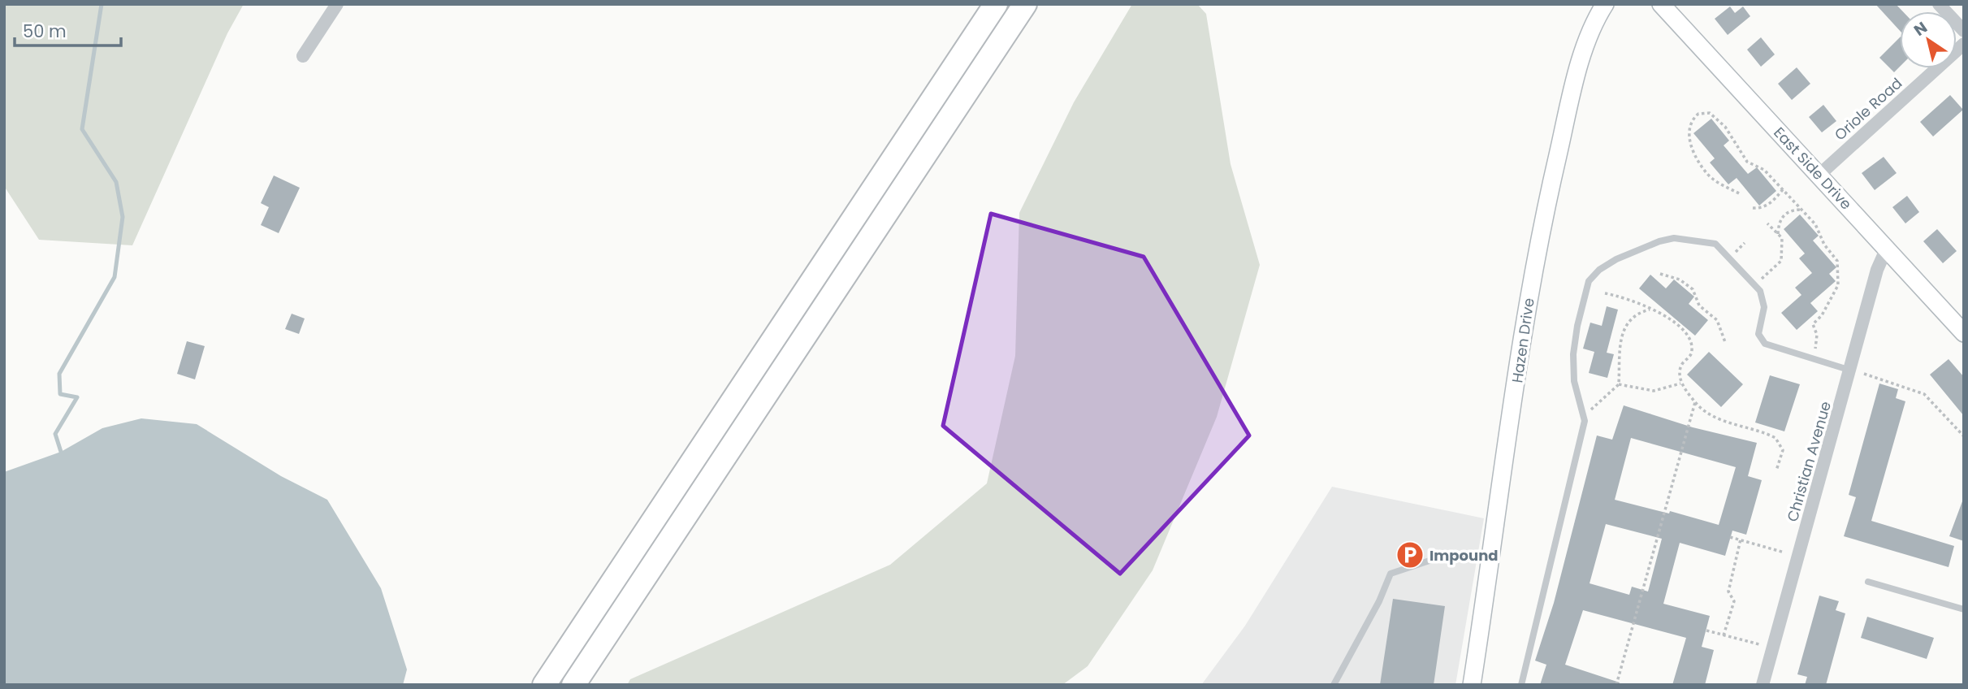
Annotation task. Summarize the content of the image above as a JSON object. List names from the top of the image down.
{
  "streets": {
    "street": [
      "Oriole Road",
      "East Side Drive",
      "Hazen Drive",
      "Christian Avenue"
    ]
  },
  "crossings": [
    ["Oriole Road", "East Side Drive"],
    ["East Side Drive", "Christian Avenue"]
  ],
  "places": {
    "parking": ["Impound"]
  },
  "scale_bar": "50 m",
  "north": "top left"
}
